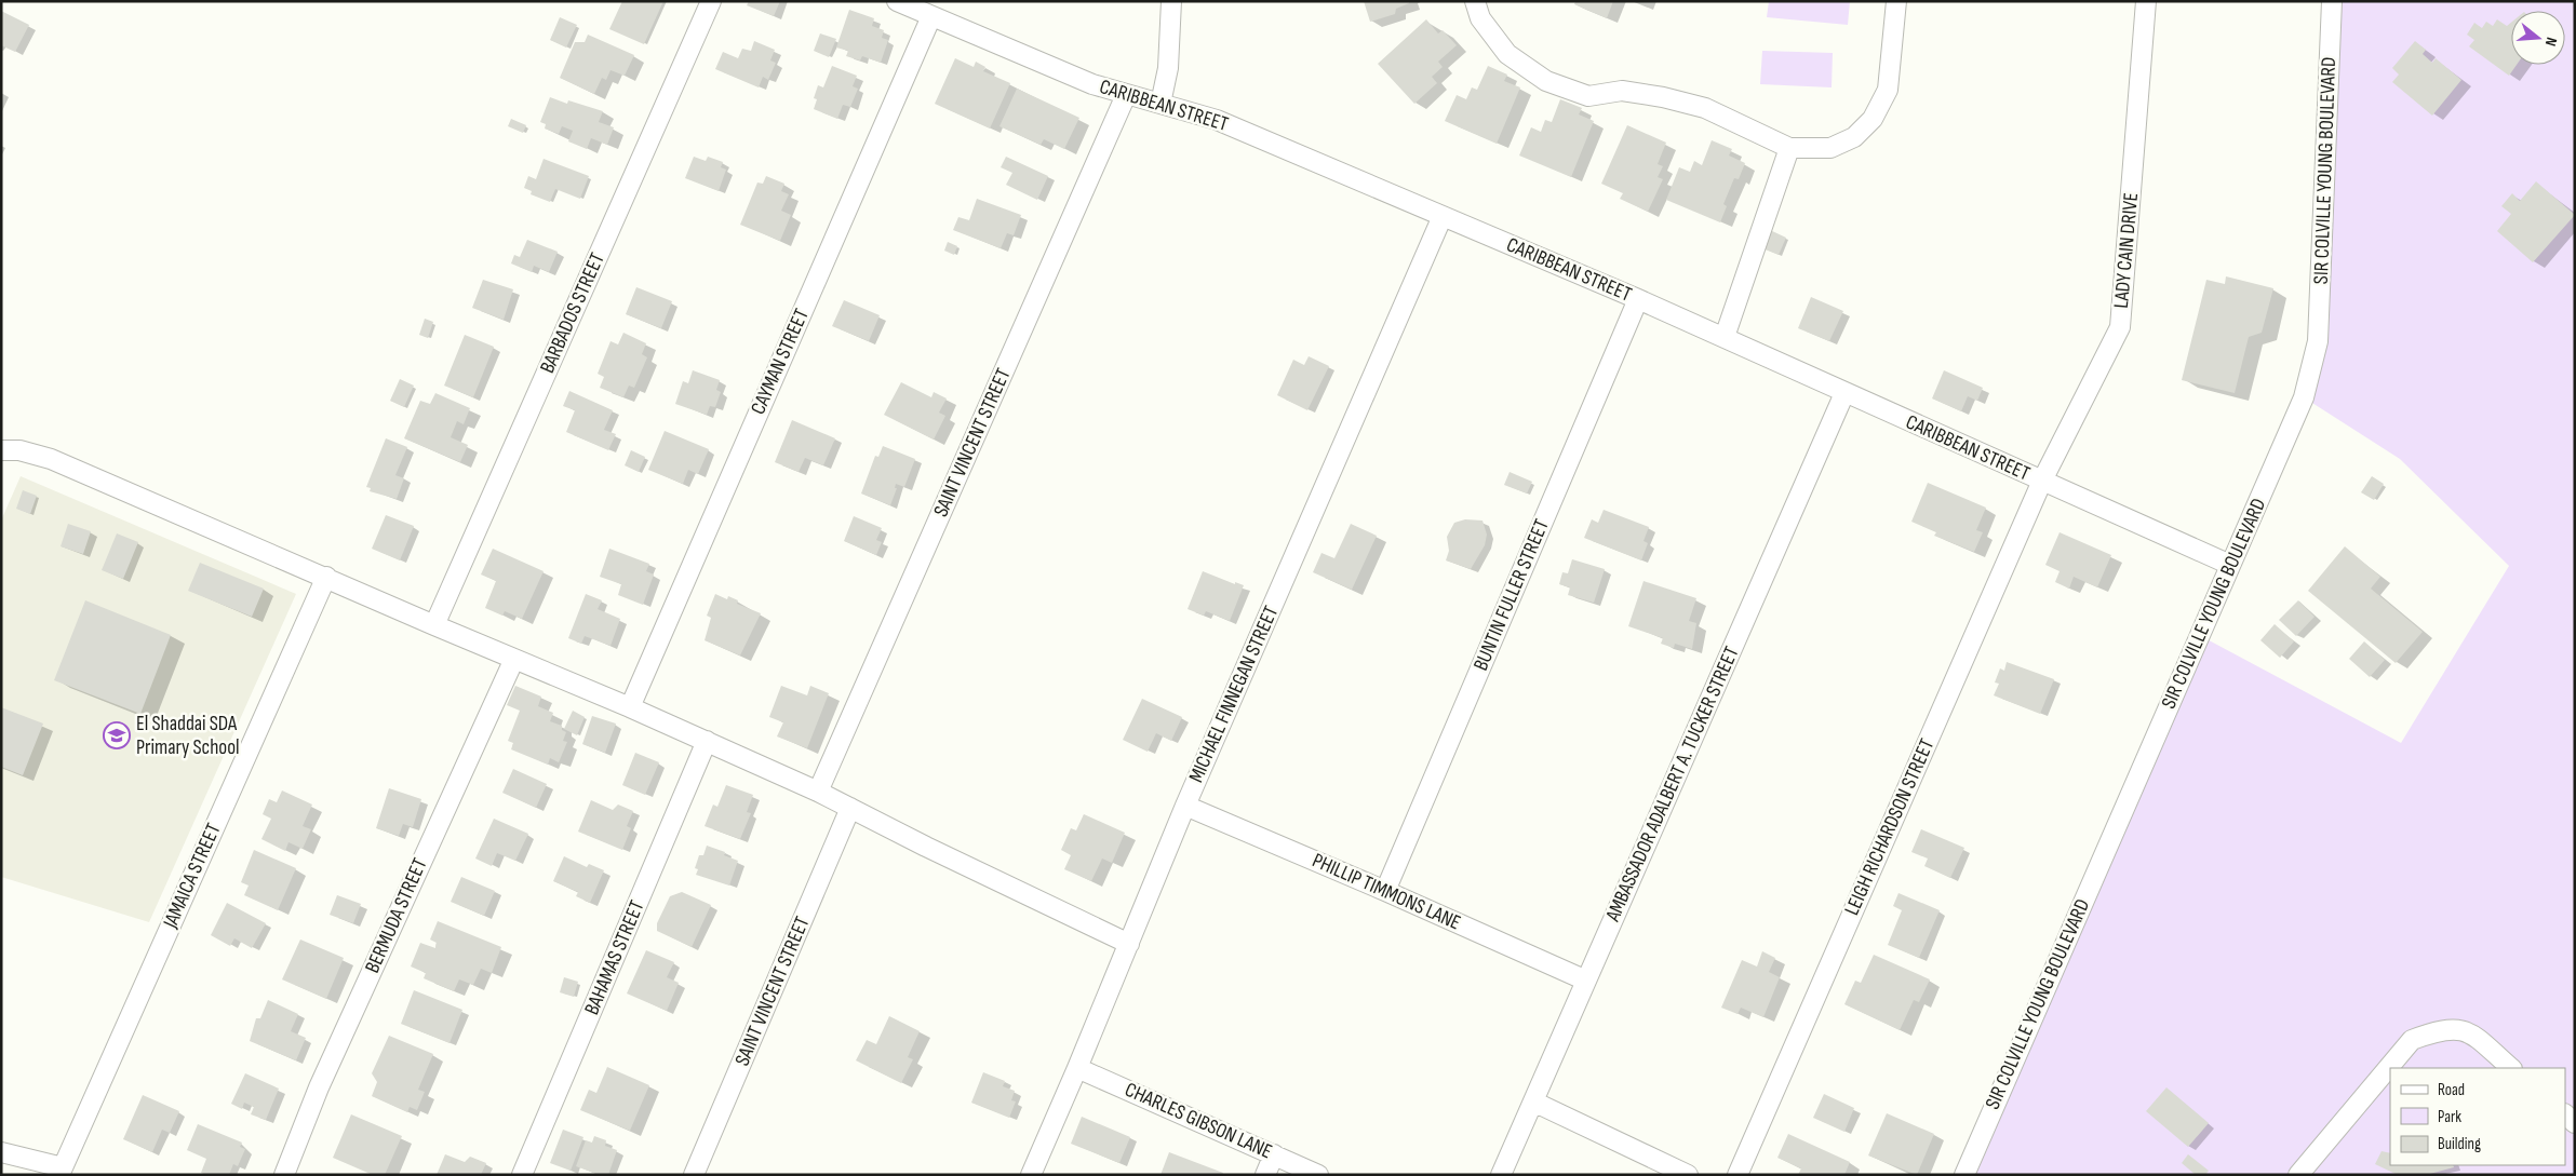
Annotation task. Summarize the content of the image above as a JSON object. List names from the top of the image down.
{
  "streets": {
    "street": [
      "CARIBBEAN STREET",
      "SIR COLVILLE YOUNG BOULEVARD",
      "LADY CAIN DRIVE",
      "BARBADOS STREET",
      "CAYMAN STREET",
      "SAINT VINCENT STREET",
      "BUNTIN FULLER STREET",
      "MICHAEL FINNEGAN STREET",
      "AMBASSADOR ADALBERT A. TUCKER STREET",
      "LEIGH RICHARDSON STREET",
      "JAMAICA STREET",
      "PHILLIP TIMMONS LANE",
      "BERMUDA STREET",
      "BAHAMAS STREET",
      "CHARLES GIBSON LANE"
    ]
  },
  "crossings": [
    ["CARIBBEAN STREET", "SIR COLVILLE YOUNG BOULEVARD"],
    ["CARIBBEAN STREET", "LADY CAIN DRIVE"],
    ["CARIBBEAN STREET", "CAYMAN STREET"],
    ["CARIBBEAN STREET", "SAINT VINCENT STREET"],
    ["CARIBBEAN STREET", "BUNTIN FULLER STREET"],
    ["CARIBBEAN STREET", "MICHAEL FINNEGAN STREET"],
    ["CARIBBEAN STREET", "AMBASSADOR ADALBERT A. TUCKER STREET"],
    ["CARIBBEAN STREET", "LEIGH RICHARDSON STREET"],
    ["LADY CAIN DRIVE", "LEIGH RICHARDSON STREET"],
    ["BUNTIN FULLER STREET", "PHILLIP TIMMONS LANE"],
    ["MICHAEL FINNEGAN STREET", "PHILLIP TIMMONS LANE"],
    ["MICHAEL FINNEGAN STREET", "CHARLES GIBSON LANE"],
    ["AMBASSADOR ADALBERT A. TUCKER STREET", "PHILLIP TIMMONS LANE"]
  ],
  "places": {
    "school or university": ["El Shaddai SDA Primary School"]
  },
  "legend": ["Road", "Park", "Building"],
  "north": "right"
}
